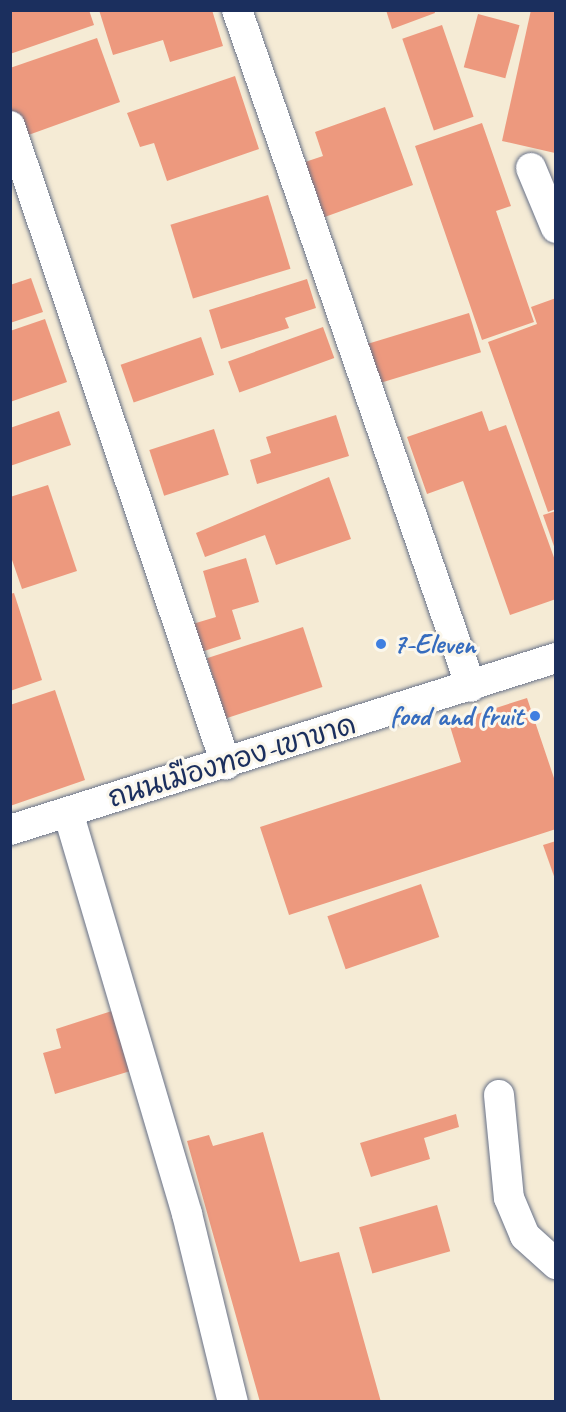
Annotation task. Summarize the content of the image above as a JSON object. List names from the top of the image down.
{
  "streets": {
    "street": ["ถนนเมืองทอง-เขาขาด"]
  },
  "places": ["7-Eleven", "food and fruit"]
}
